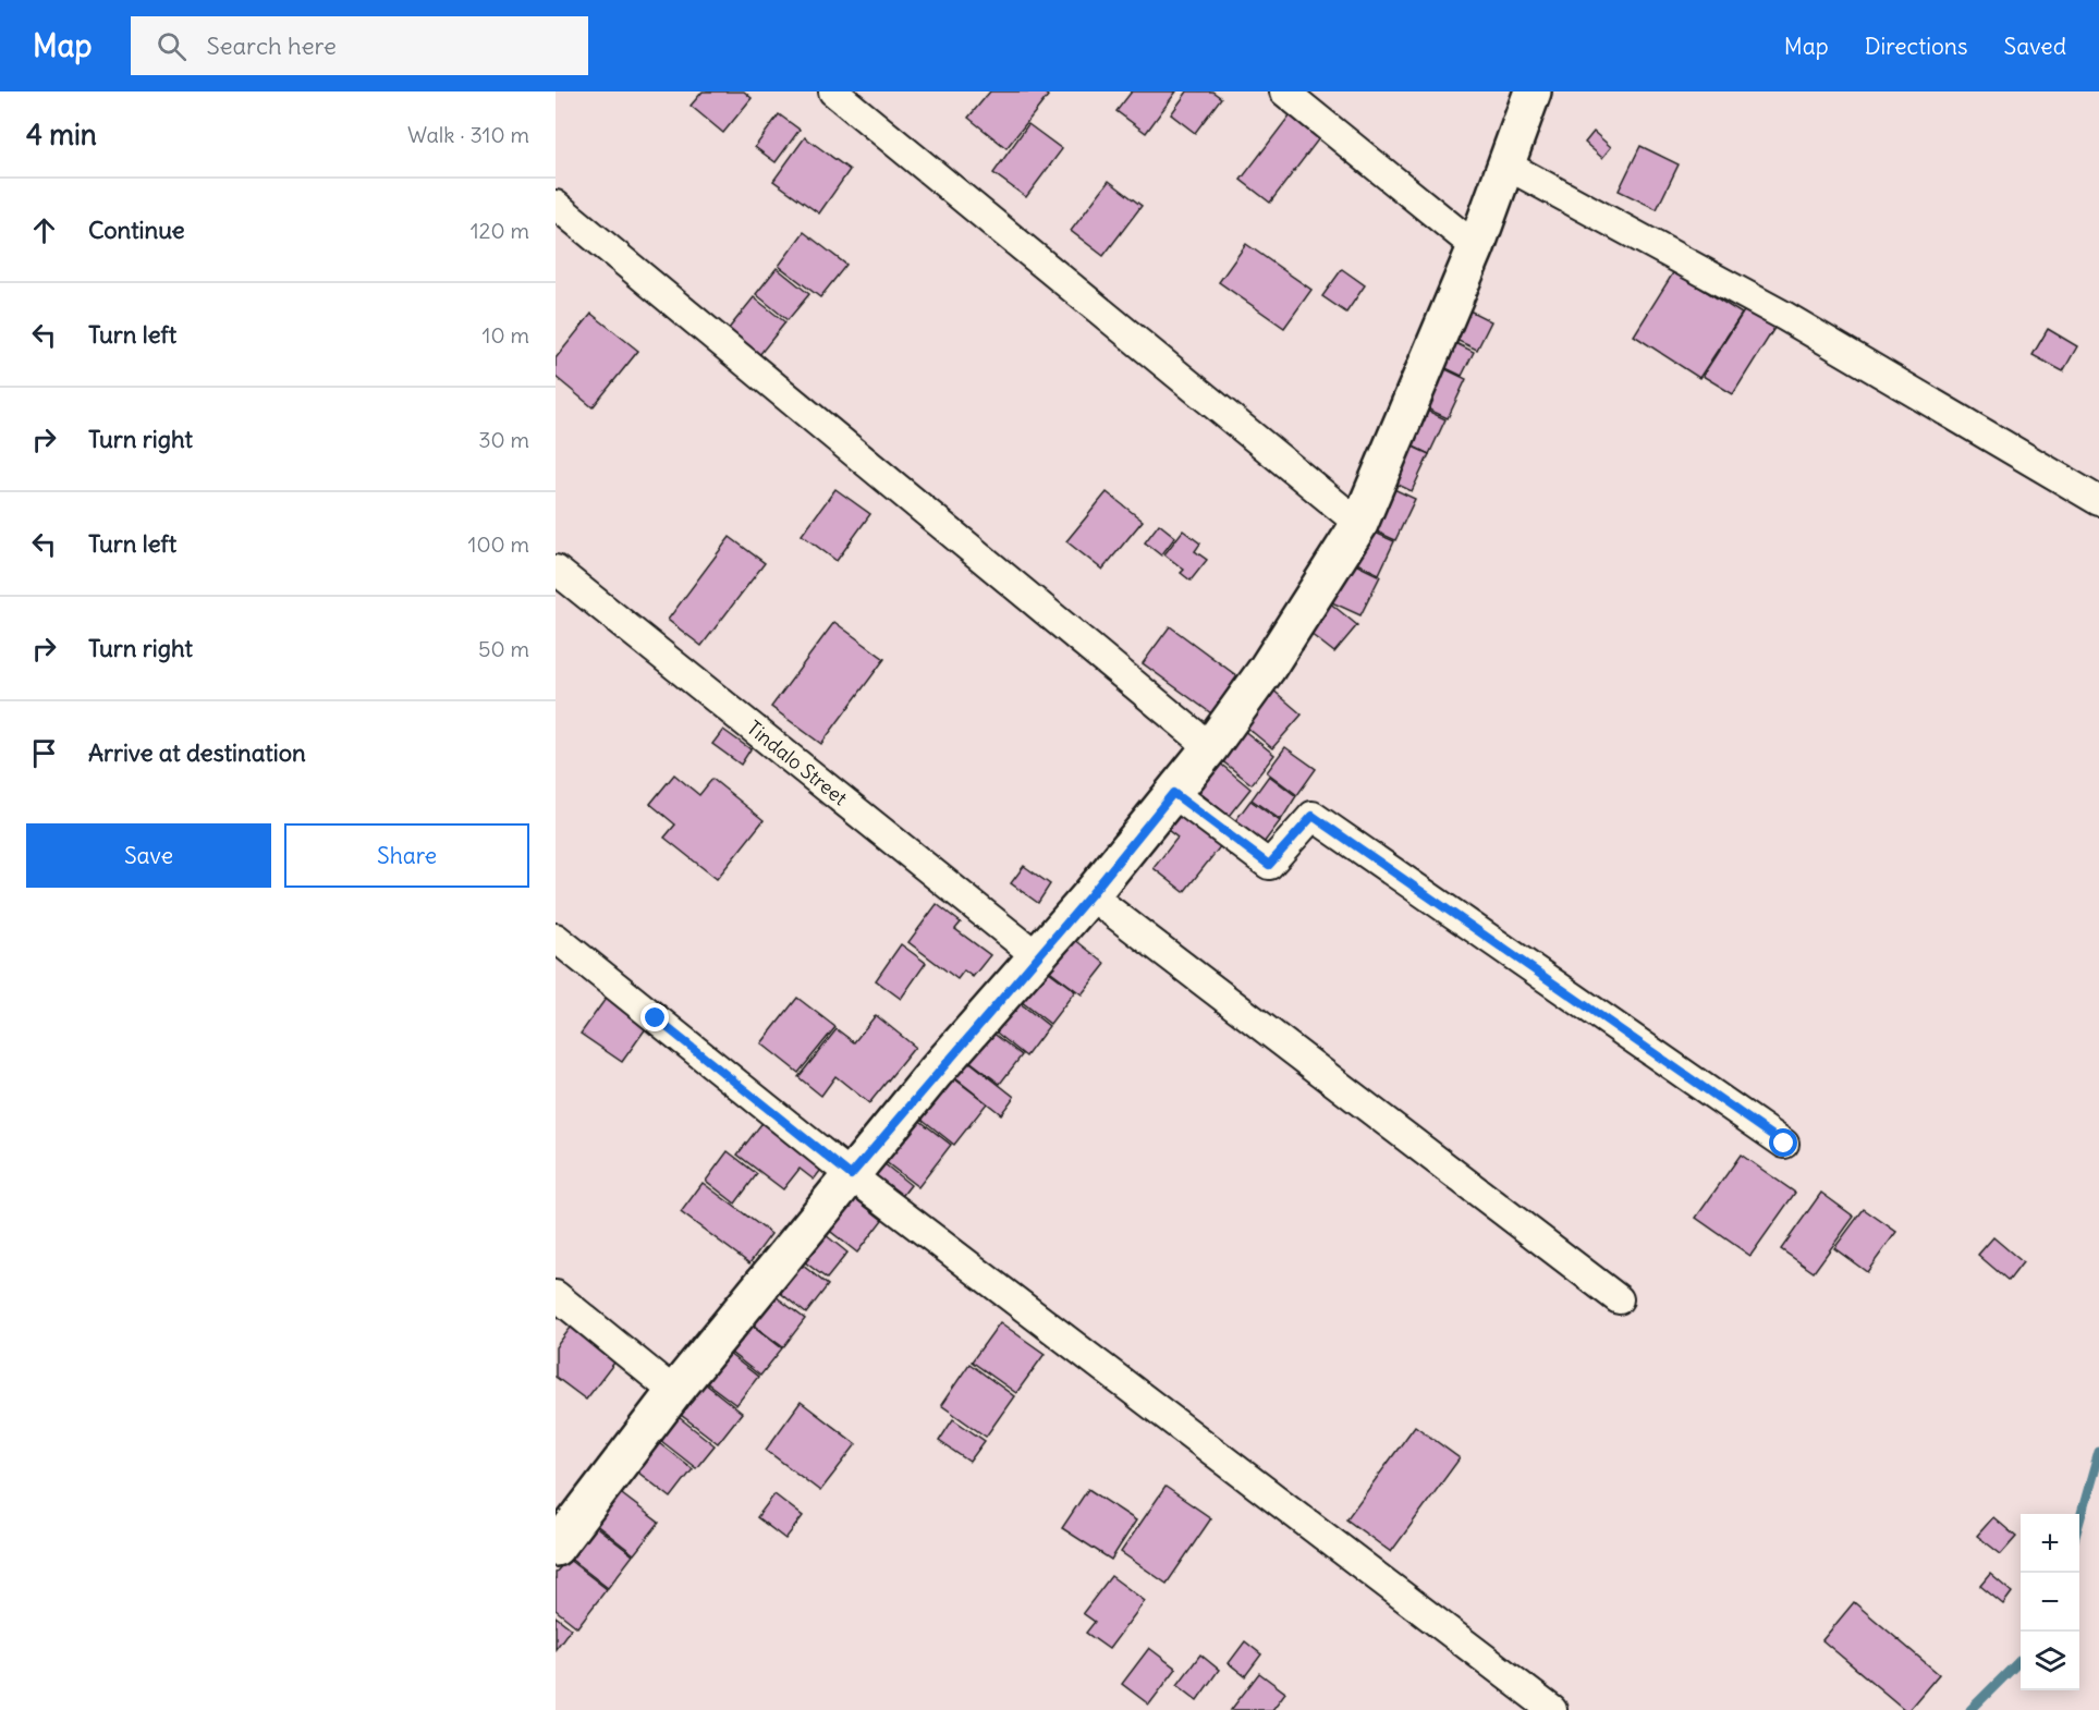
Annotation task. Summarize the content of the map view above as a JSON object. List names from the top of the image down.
{
  "streets": {
    "street": ["Tindalo Street"]
  },
  "page": {
    "header": "Map",
    "search": "Search here",
    "nav": ["Map", "Directions", "Saved"],
    "heading": ["4 min", "Walk · 310 m"],
    "list": [
      ["Continue", "120 m"],
      ["Turn left", "10 m"],
      ["Turn right", "30 m"],
      ["Turn left", "100 m"],
      ["Turn right", "50 m"],
      "Arrive at destination"
    ],
    "buttons": ["Save", "Share"],
    "map_buttons": ["+", "−"]
  }
}
